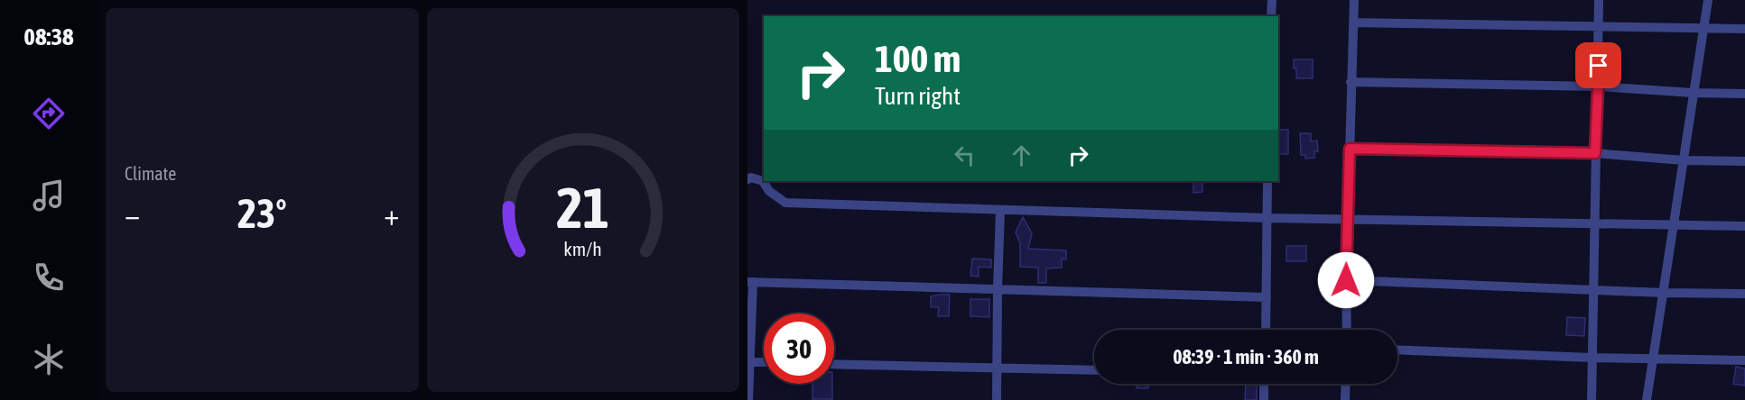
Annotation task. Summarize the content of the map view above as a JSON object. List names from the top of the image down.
{
  "page": {
    "tabs": "08:38",
    "tile": "Climate",
    "turn": ["100 m", "Turn right"],
    "heat": ["−", "23°", "+"],
    "limit": "30",
    "trip": "08:39 · 1 min · 360 m",
    "gauge": ["21", "km/h"]
  }
}
